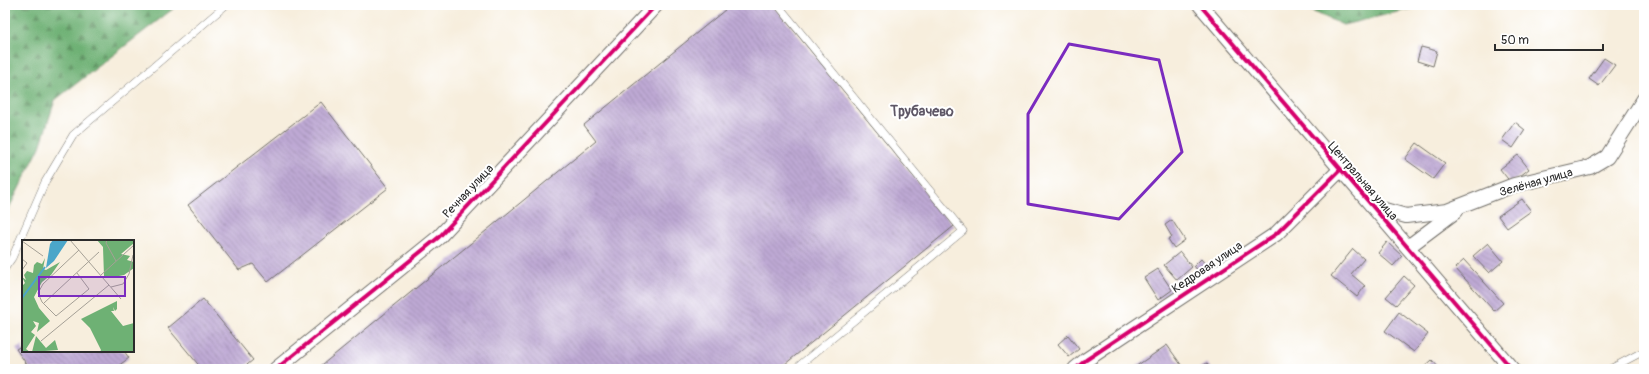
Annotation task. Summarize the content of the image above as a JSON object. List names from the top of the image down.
{
  "streets": {
    "street": [
      "Центральная улица",
      "Зелёная улица",
      "Речная улица",
      "Кедровая улица"
    ]
  },
  "crossings": [
    ["Центральная улица", "Зелёная улица"],
    ["Центральная улица", "Кедровая улица"]
  ],
  "districts": ["Трубачево"],
  "scale_bar": "50 m"
}
